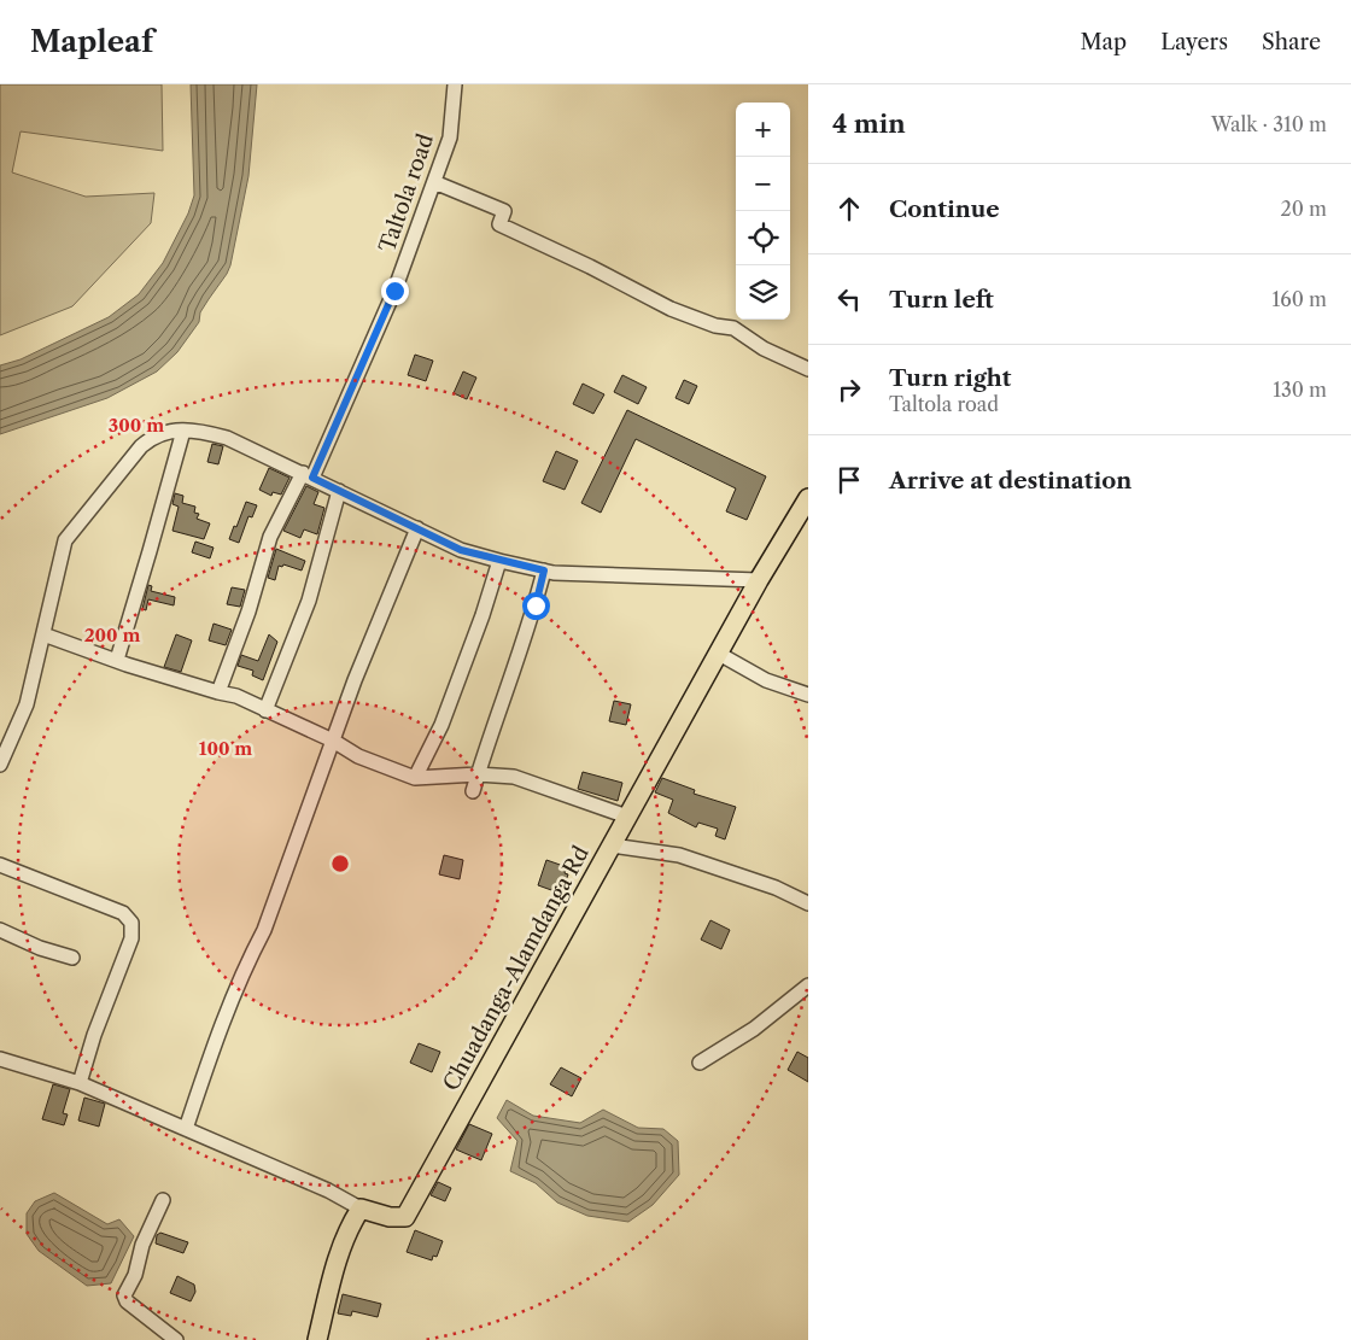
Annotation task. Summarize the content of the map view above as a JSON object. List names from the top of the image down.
{
  "streets": {
    "main road": ["Chuadanga-Alamdanga Rd"],
    "street": ["Taltola road"]
  },
  "page": {
    "header": "Mapleaf",
    "nav": ["Map", "Layers", "Share"],
    "heading": ["4 min", "Walk · 310 m"],
    "map_buttons": ["+", "−"],
    "list": [
      ["Continue", "20 m"],
      ["Turn left", "160 m"],
      ["Turn right", "Taltola road", "130 m"],
      "Arrive at destination"
    ]
  },
  "rings": ["300 m", "200 m", "100 m"]
}
